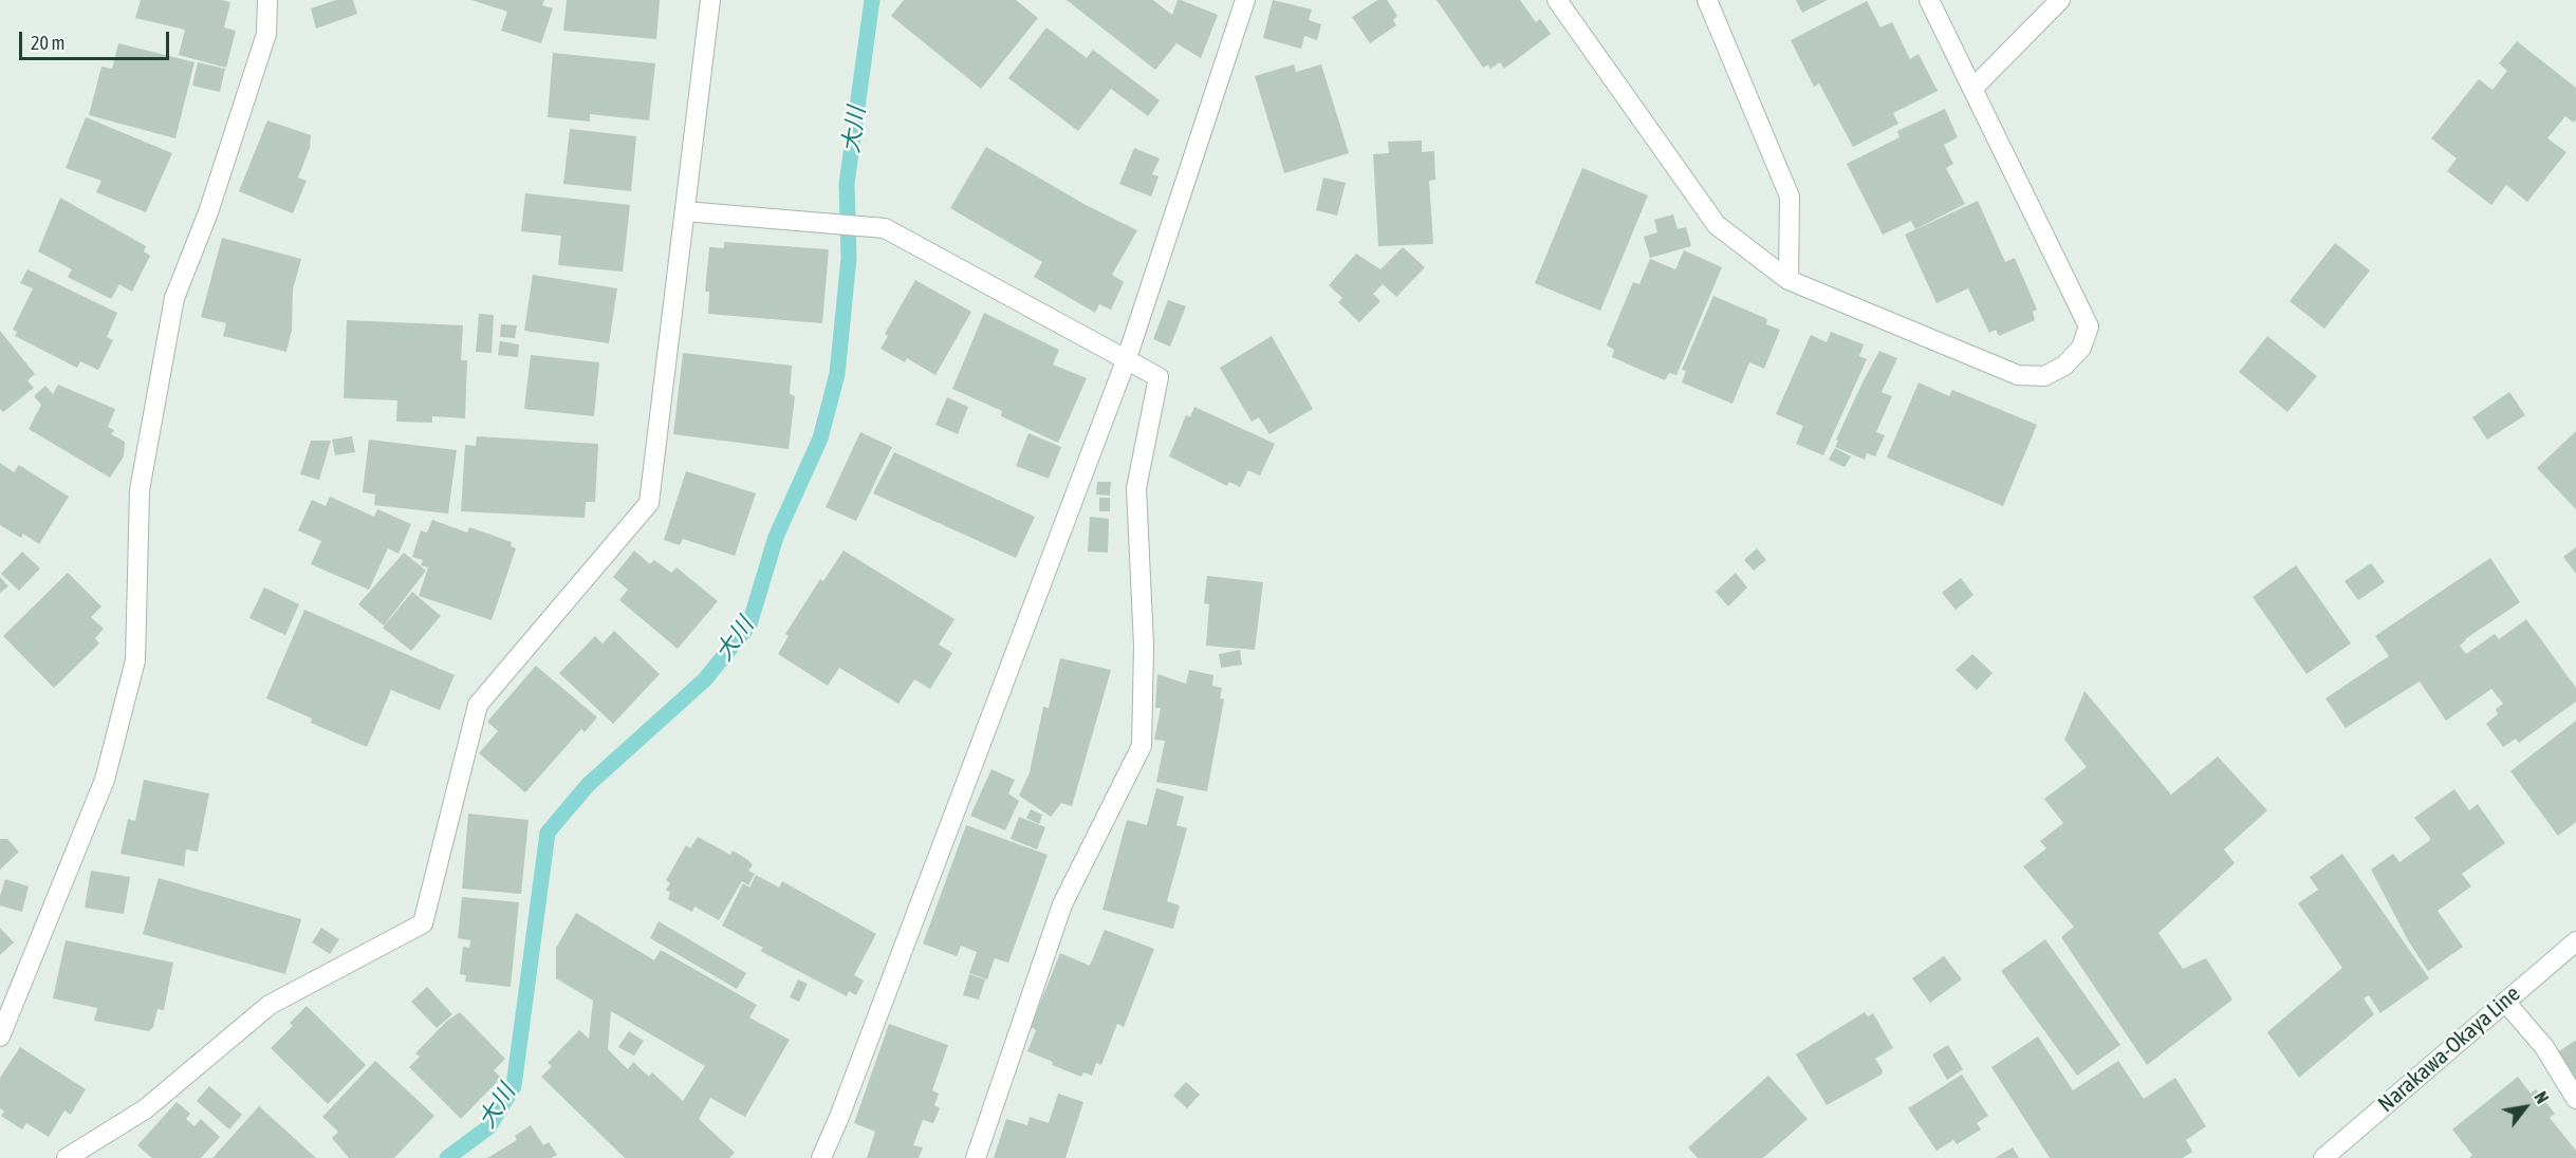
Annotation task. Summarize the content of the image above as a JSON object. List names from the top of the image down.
{
  "streets": {
    "street": ["Narakawa-Okaya Line"]
  },
  "water": ["大川"],
  "scale_bar": "20 m",
  "north": "top right"
}
